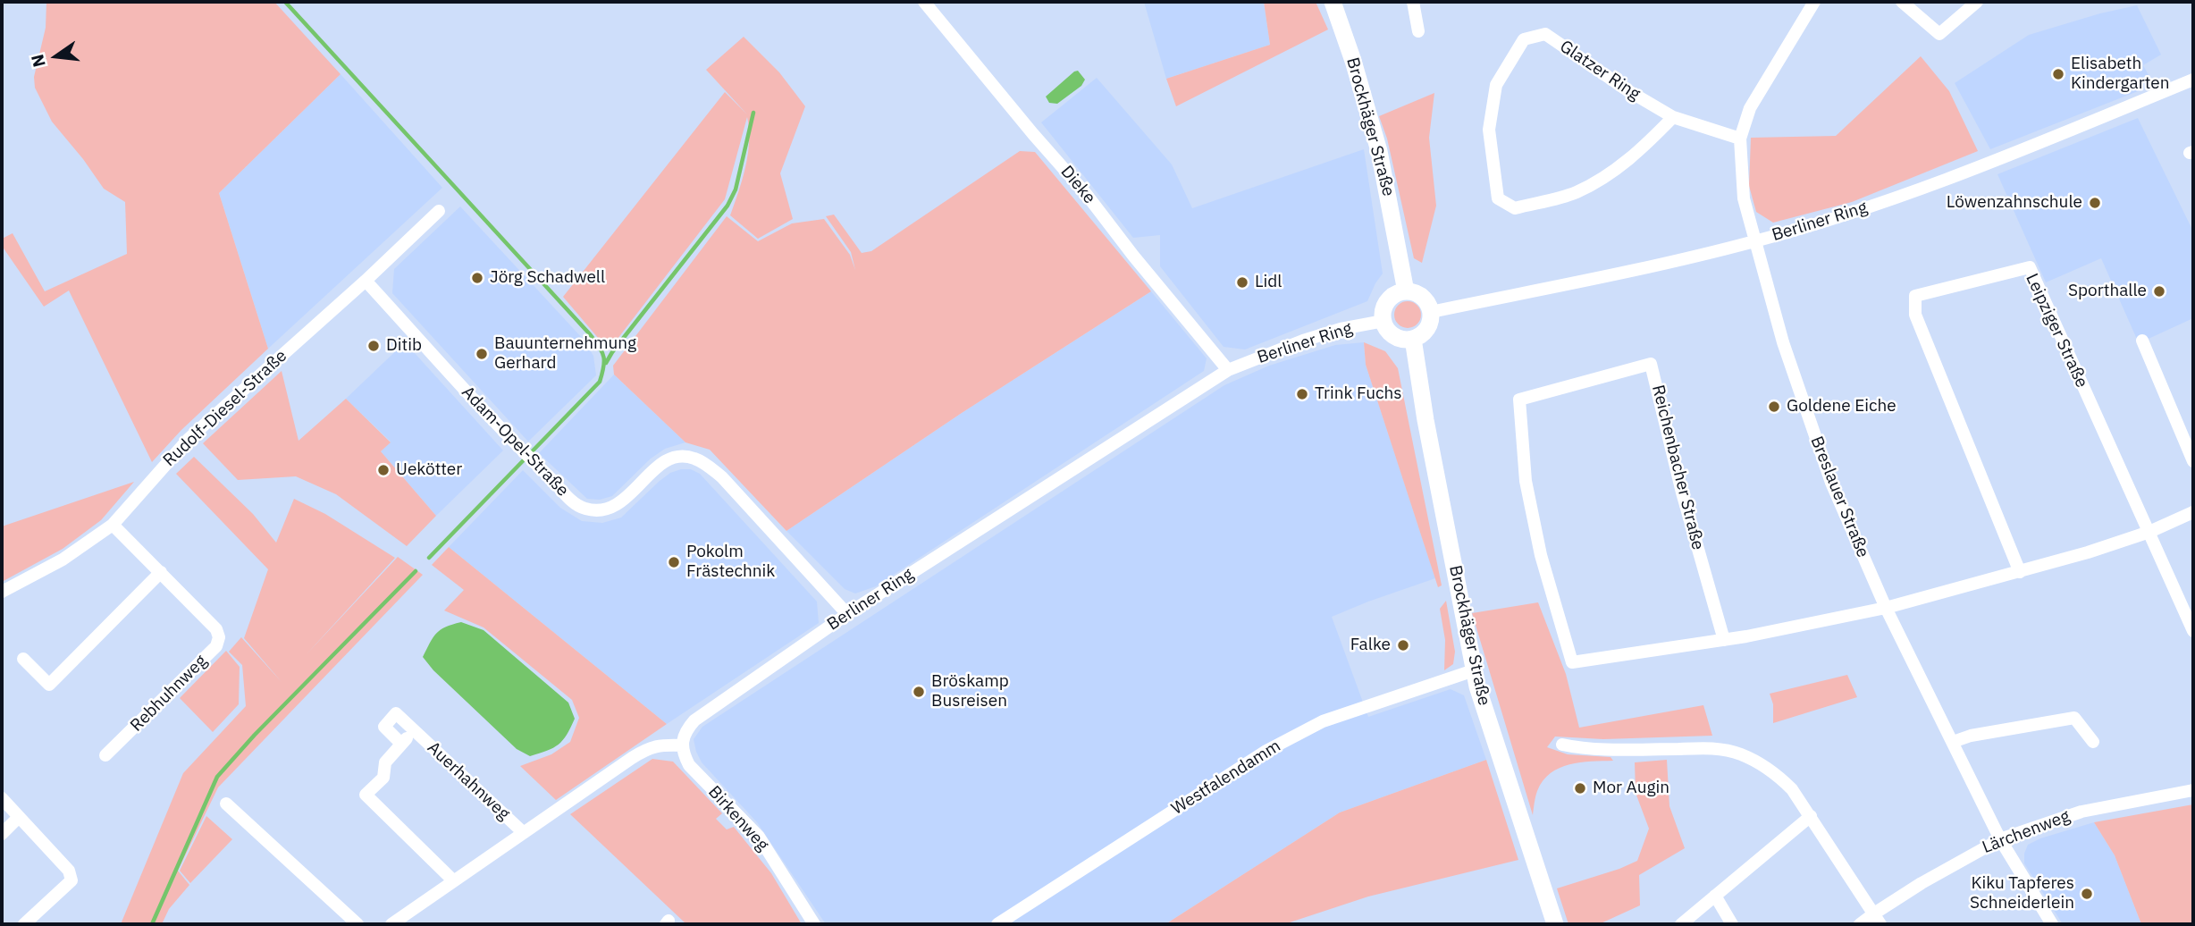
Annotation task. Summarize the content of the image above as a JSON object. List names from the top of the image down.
{
  "streets": {
    "street": [
      "Glatzer Ring",
      "Brockhäger Straße",
      "Dieke",
      "Berliner Ring",
      "Leipziger Straße",
      "Rudolf-Diesel-Straße",
      "Adam-Opel-Straße",
      "Reichenbacher Straße",
      "Breslauer Straße",
      "Rebhuhnweg",
      "Westfalendamm",
      "Auerhahnweg",
      "Birkenweg",
      "Lärchenweg"
    ]
  },
  "crossings": [
    ["Glatzer Ring", "Breslauer Straße"],
    ["Brockhäger Straße", "Berliner Ring"],
    ["Brockhäger Straße", "Westfalendamm"],
    ["Dieke", "Berliner Ring"],
    ["Berliner Ring", "Adam-Opel-Straße"],
    ["Berliner Ring", "Breslauer Straße"],
    ["Berliner Ring", "Birkenweg"],
    ["Leipziger Straße", "Reichenbacher Straße"],
    ["Rudolf-Diesel-Straße", "Adam-Opel-Straße"],
    ["Rudolf-Diesel-Straße", "Rebhuhnweg"],
    ["Reichenbacher Straße", "Breslauer Straße"],
    ["Breslauer Straße", "Lärchenweg"]
  ],
  "places": [
    "Elisabeth Kindergarten",
    "Löwenzahnschule",
    "Jörg Schadwell",
    "Lidl",
    "Sporthalle",
    "Ditib",
    "Bauunternehmung Gerhard",
    "Trink Fuchs",
    "Goldene Eiche",
    "Uekötter",
    "Pokolm Frästechnik",
    "Falke",
    "Bröskamp Busreisen",
    "Mor Augin",
    "Kiku Tapferes Schneiderlein"
  ],
  "north": "left"
}
